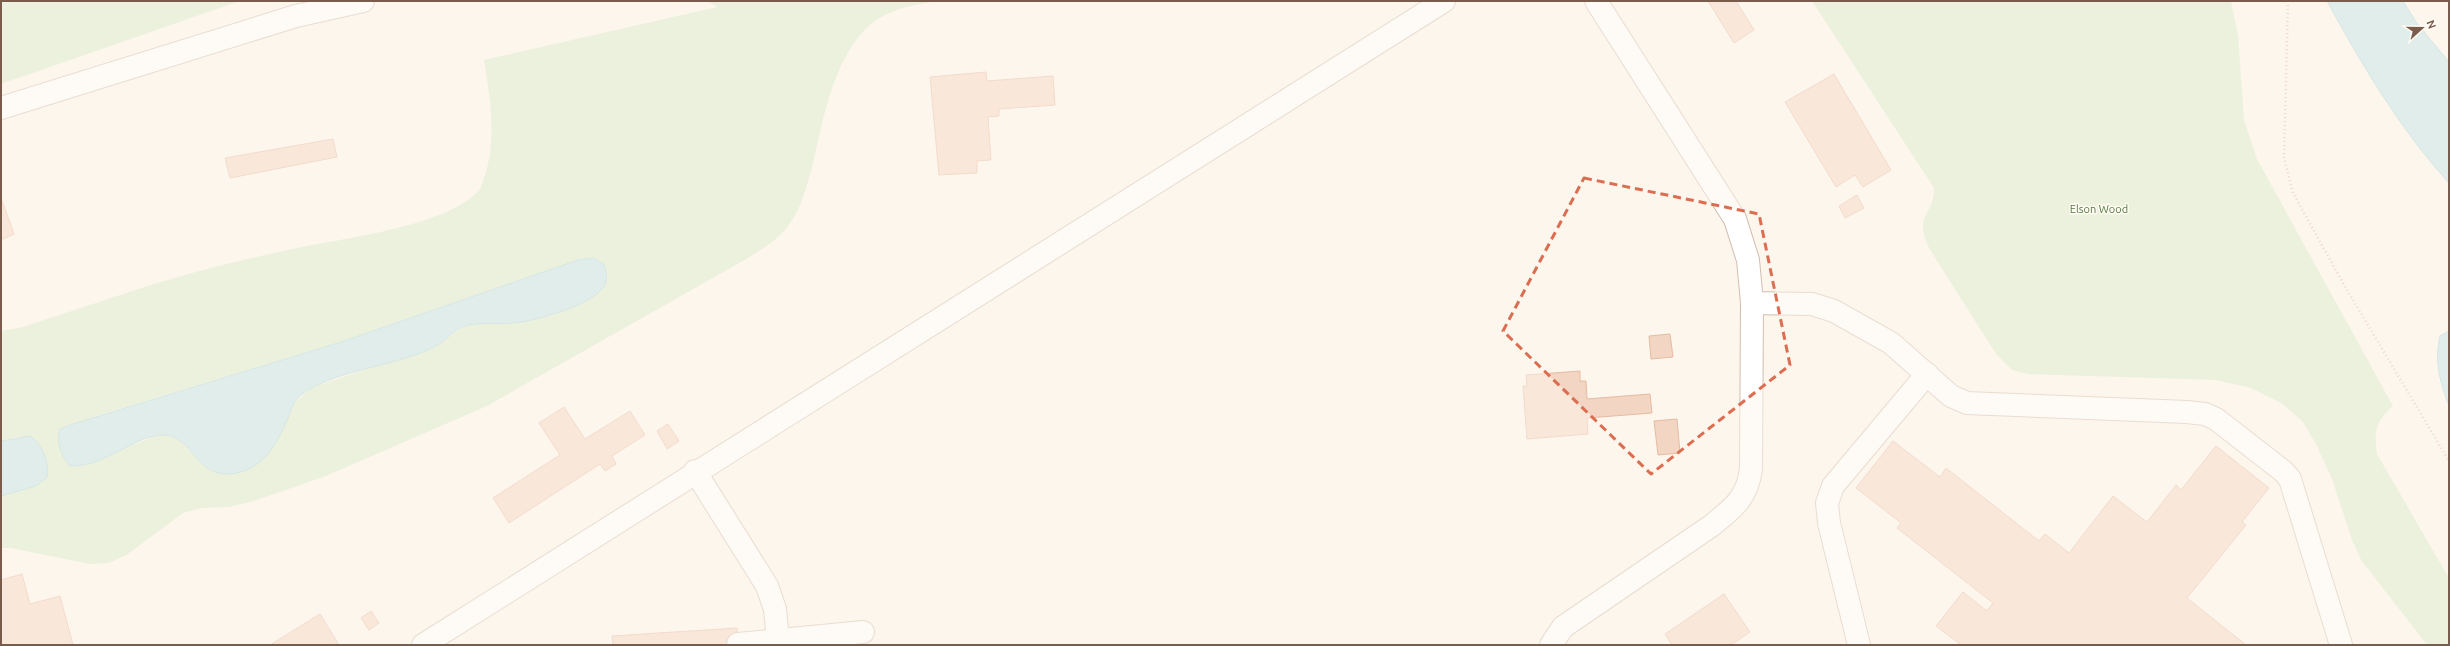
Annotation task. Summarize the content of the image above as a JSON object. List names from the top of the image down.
{
  "parks": ["Elson Wood"],
  "north": "right"
}
